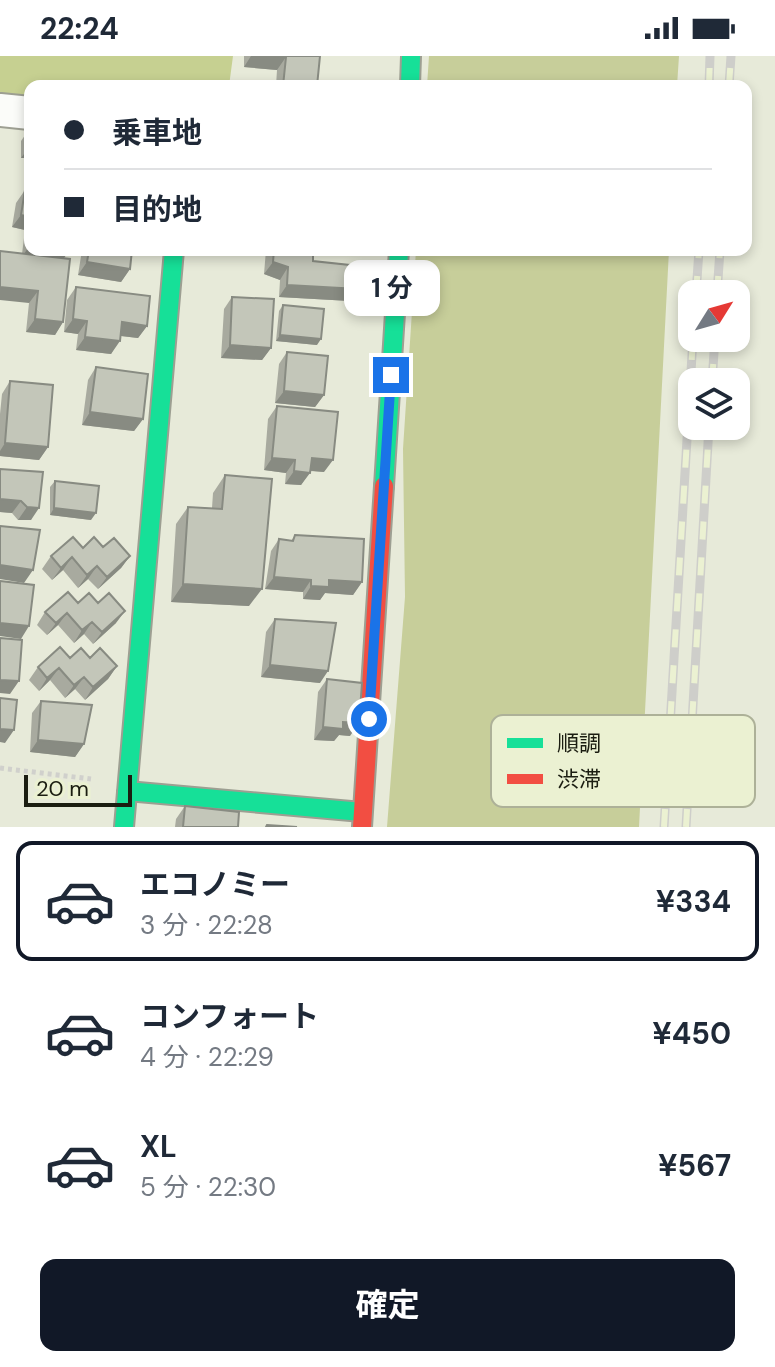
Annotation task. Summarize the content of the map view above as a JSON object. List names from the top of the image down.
{
  "legend": ["順調", "渋滞"],
  "scale_bar": "20 m",
  "north": "top right",
  "page": {
    "status": "22:24",
    "banner": ["乗車地", "目的地"],
    "bubble": "1 分",
    "scale": "20 m",
    "list": [
      {
        "name": "エコノミー",
        "note": "3 分 · 22:28",
        "value": "¥334"
      },
      {
        "name": "コンフォート",
        "note": "4 分 · 22:29",
        "value": "¥450"
      },
      {
        "name": "XL",
        "note": "5 分 · 22:30",
        "value": "¥567"
      }
    ],
    "buttons": "確定"
  }
}
